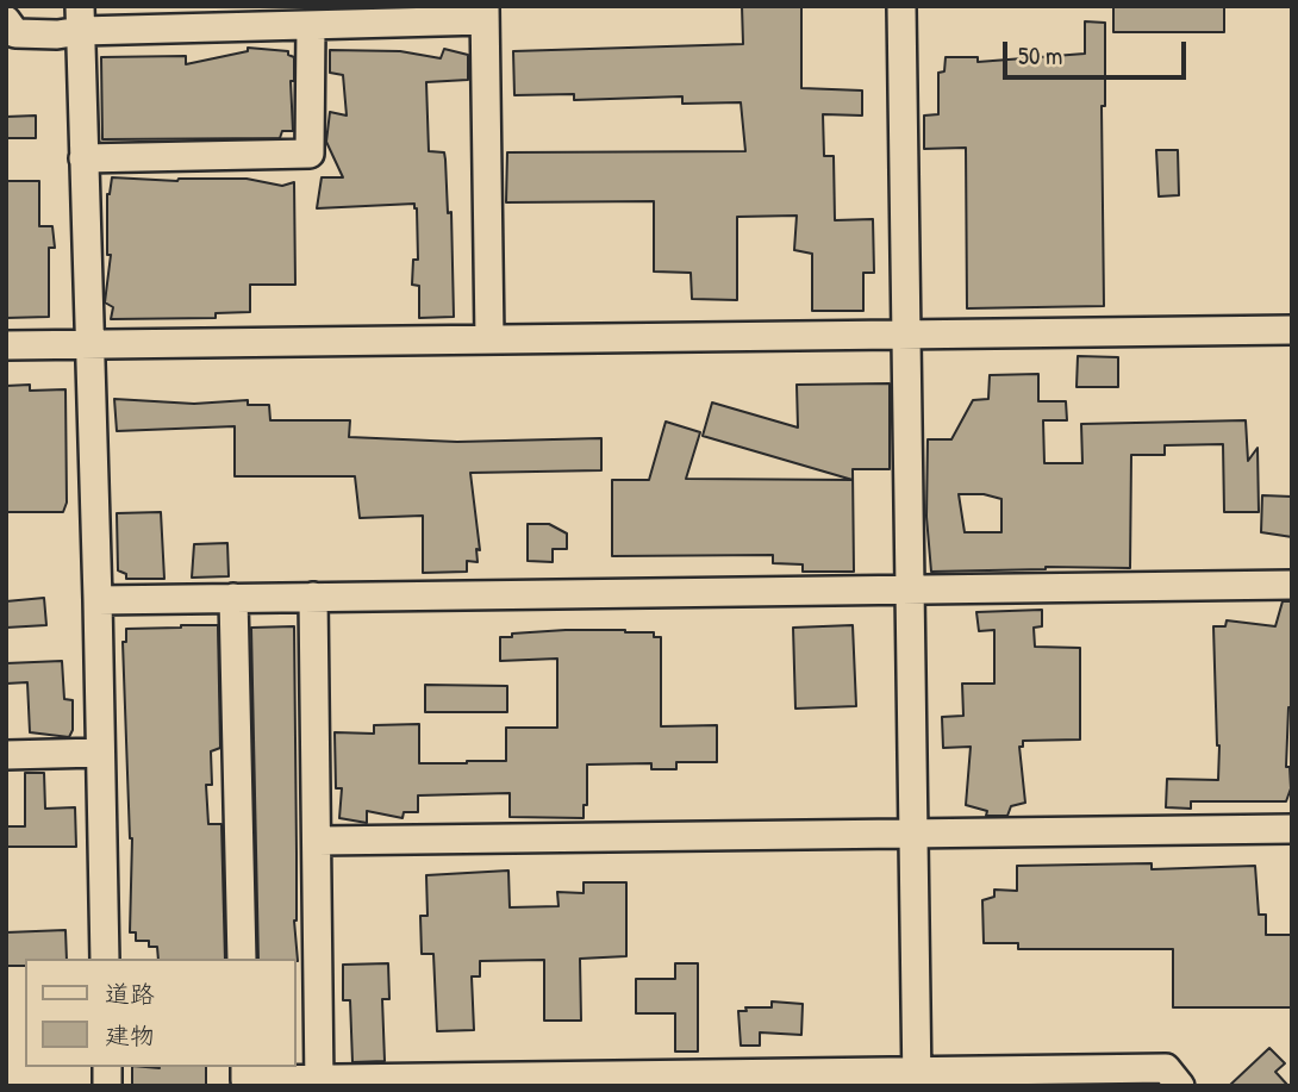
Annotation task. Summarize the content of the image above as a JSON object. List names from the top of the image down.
{
  "legend": ["道路", "建物"],
  "scale_bar": "50 m"
}
